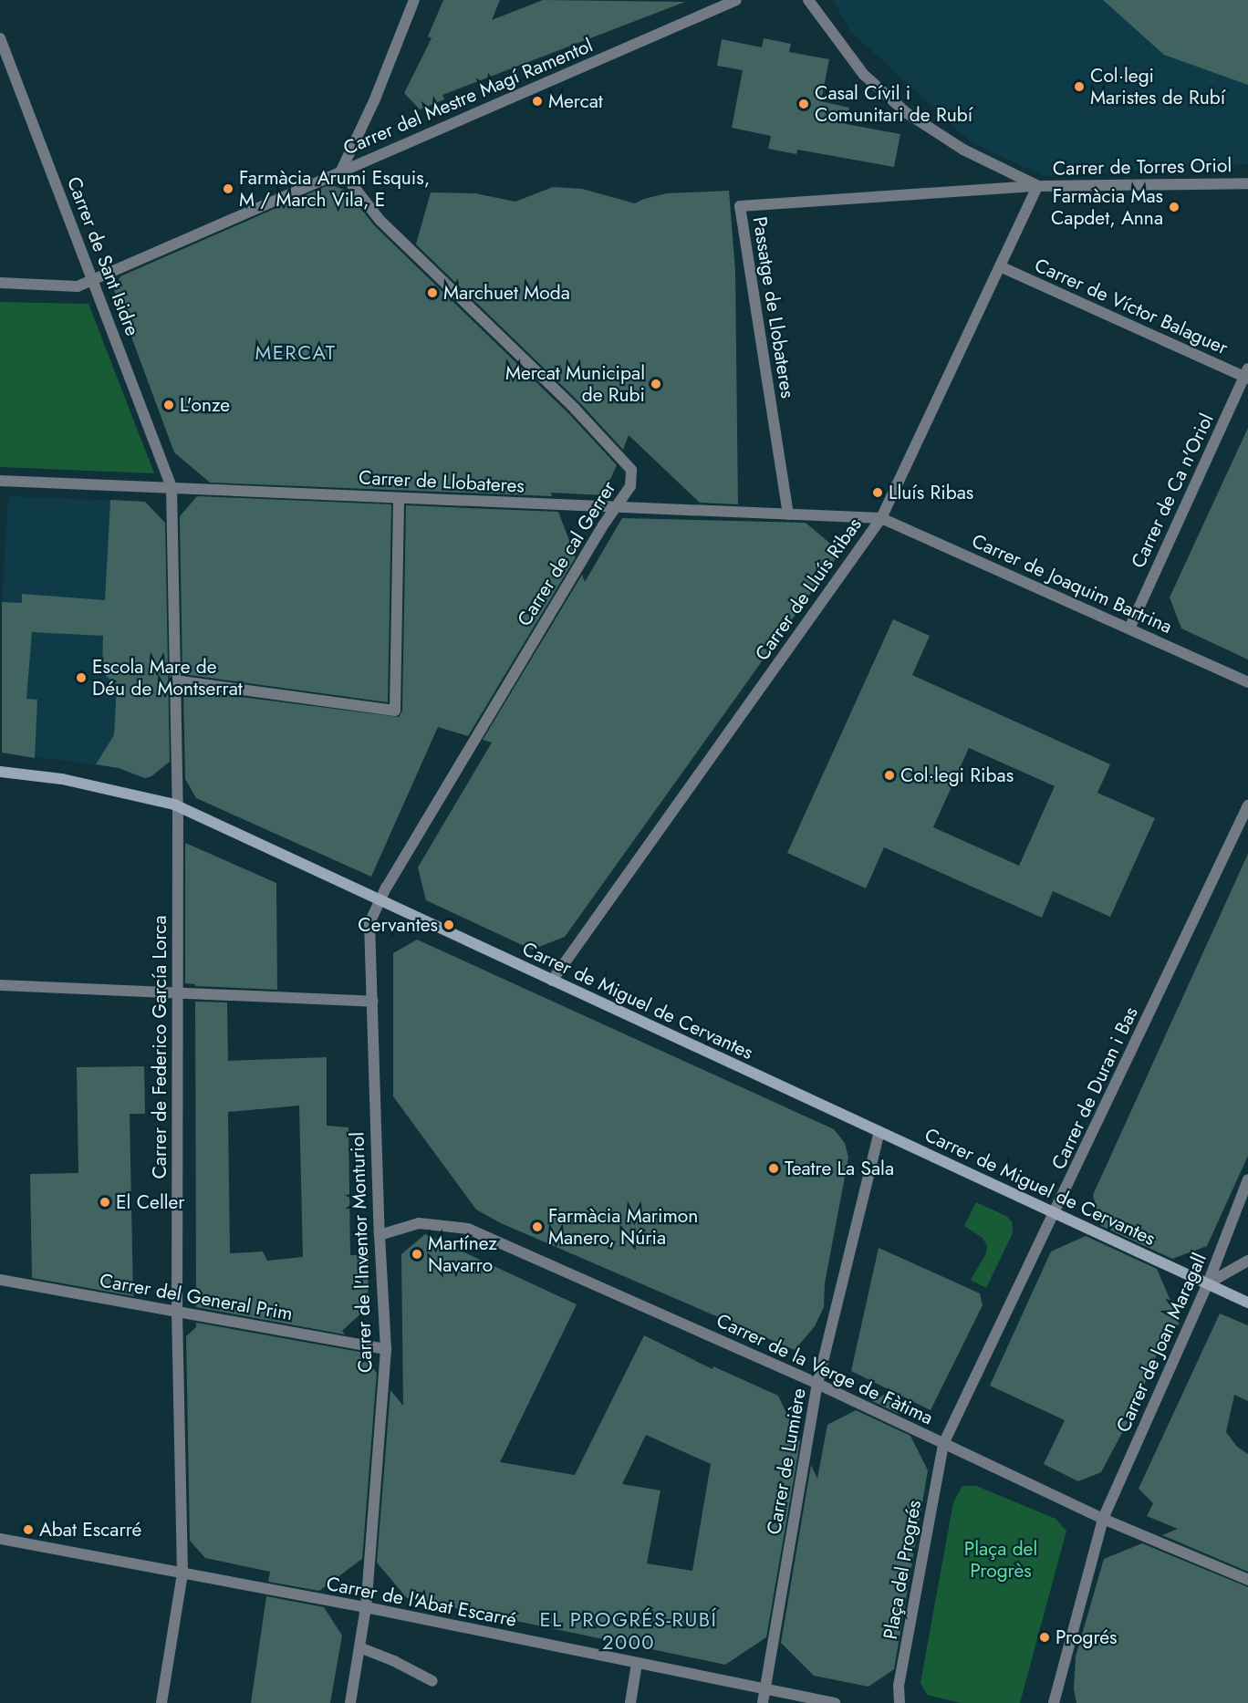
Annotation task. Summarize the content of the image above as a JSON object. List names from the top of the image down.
{
  "streets": {
    "street": [
      "Carrer del Mestre Magí Ramentol",
      "Carrer de Torres Oriol",
      "Carrer de Sant Isidre",
      "Carrer de Víctor Balaguer",
      "Passatge de Llobateres",
      "Carrer de Llobateres",
      "Carrer de Ca n'Oriol",
      "Carrer de cal Gerrer",
      "Carrer de Joaquim Bartrina",
      "Carrer de Lluís Ribas",
      "Carrer de Miguel de Cervantes",
      "Carrer de Federico García Lorca",
      "Carrer de Duran i Bas",
      "Carrer de l'Inventor Monturiol",
      "Carrer del General Prim",
      "Carrer de Joan Maragall",
      "Carrer de la Verge de Fàtima",
      "Carrer de Lumière",
      "Plaça del Progrés",
      "Carrer de l'Abat Escarré"
    ]
  },
  "crossings": [
    ["Carrer del Mestre Magí Ramentol", "Carrer de Sant Isidre"],
    ["Carrer del Mestre Magí Ramentol", "Carrer de cal Gerrer"],
    ["Carrer de Torres Oriol", "Passatge de Llobateres"],
    ["Carrer de Torres Oriol", "Carrer de Lluís Ribas"],
    ["Carrer de Sant Isidre", "Carrer de Llobateres"],
    ["Carrer de Sant Isidre", "Carrer de Federico García Lorca"],
    ["Carrer de Víctor Balaguer", "Carrer de Ca n'Oriol"],
    ["Carrer de Víctor Balaguer", "Carrer de Lluís Ribas"],
    ["Passatge de Llobateres", "Carrer de Llobateres"],
    ["Passatge de Llobateres", "Carrer de Lluís Ribas"],
    ["Carrer de Llobateres", "Carrer de cal Gerrer"],
    ["Carrer de Llobateres", "Carrer de Joaquim Bartrina"],
    ["Carrer de Llobateres", "Carrer de Lluís Ribas"],
    ["Carrer de Llobateres", "Carrer de Federico García Lorca"],
    ["Carrer de Ca n'Oriol", "Carrer de Joaquim Bartrina"],
    ["Carrer de cal Gerrer", "Carrer de Miguel de Cervantes"],
    ["Carrer de cal Gerrer", "Carrer de l'Inventor Monturiol"],
    ["Carrer de Joaquim Bartrina", "Carrer de Lluís Ribas"],
    ["Carrer de Lluís Ribas", "Carrer de Miguel de Cervantes"],
    ["Carrer de Miguel de Cervantes", "Carrer de Federico García Lorca"],
    ["Carrer de Miguel de Cervantes", "Carrer de Duran i Bas"],
    ["Carrer de Miguel de Cervantes", "Carrer de l'Inventor Monturiol"],
    ["Carrer de Miguel de Cervantes", "Carrer de Joan Maragall"],
    ["Carrer de Miguel de Cervantes", "Carrer de Lumière"],
    ["Carrer de Federico García Lorca", "Carrer del General Prim"],
    ["Carrer de Federico García Lorca", "Carrer de l'Abat Escarré"],
    ["Carrer de Duran i Bas", "Carrer de la Verge de Fàtima"],
    ["Carrer de Duran i Bas", "Plaça del Progrés"],
    ["Carrer de l'Inventor Monturiol", "Carrer del General Prim"],
    ["Carrer de l'Inventor Monturiol", "Carrer de la Verge de Fàtima"],
    ["Carrer de l'Inventor Monturiol", "Carrer de l'Abat Escarré"],
    ["Carrer de Joan Maragall", "Carrer de la Verge de Fàtima"],
    ["Carrer de la Verge de Fàtima", "Carrer de Lumière"],
    ["Carrer de la Verge de Fàtima", "Plaça del Progrés"],
    ["Carrer de Lumière", "Carrer de l'Abat Escarré"]
  ],
  "districts": ["MERCAT", "EL PROGRÉS-RUBÍ 2000"],
  "parks": ["Plaça del Progrès"],
  "places": [
    "Col·legi Maristes de Rubí",
    "Mercat",
    "Casal Cívil i Comunitari de Rubí",
    "Farmàcia Arumi Esquis, M / March Vila, E",
    "Farmàcia Mas Capdet, Anna",
    "Marchuet Moda",
    "Mercat Municipal de Rubi",
    "L'onze",
    "Lluís Ribas",
    "Escola Mare de Déu de Montserrat",
    "Col·legi Ribas",
    "Cervantes",
    "Teatre La Sala",
    "El Celler",
    "Farmàcia Marimon Manero, Núria",
    "Martínez Navarro",
    "Abat Escarré",
    "Progrés"
  ]
}
